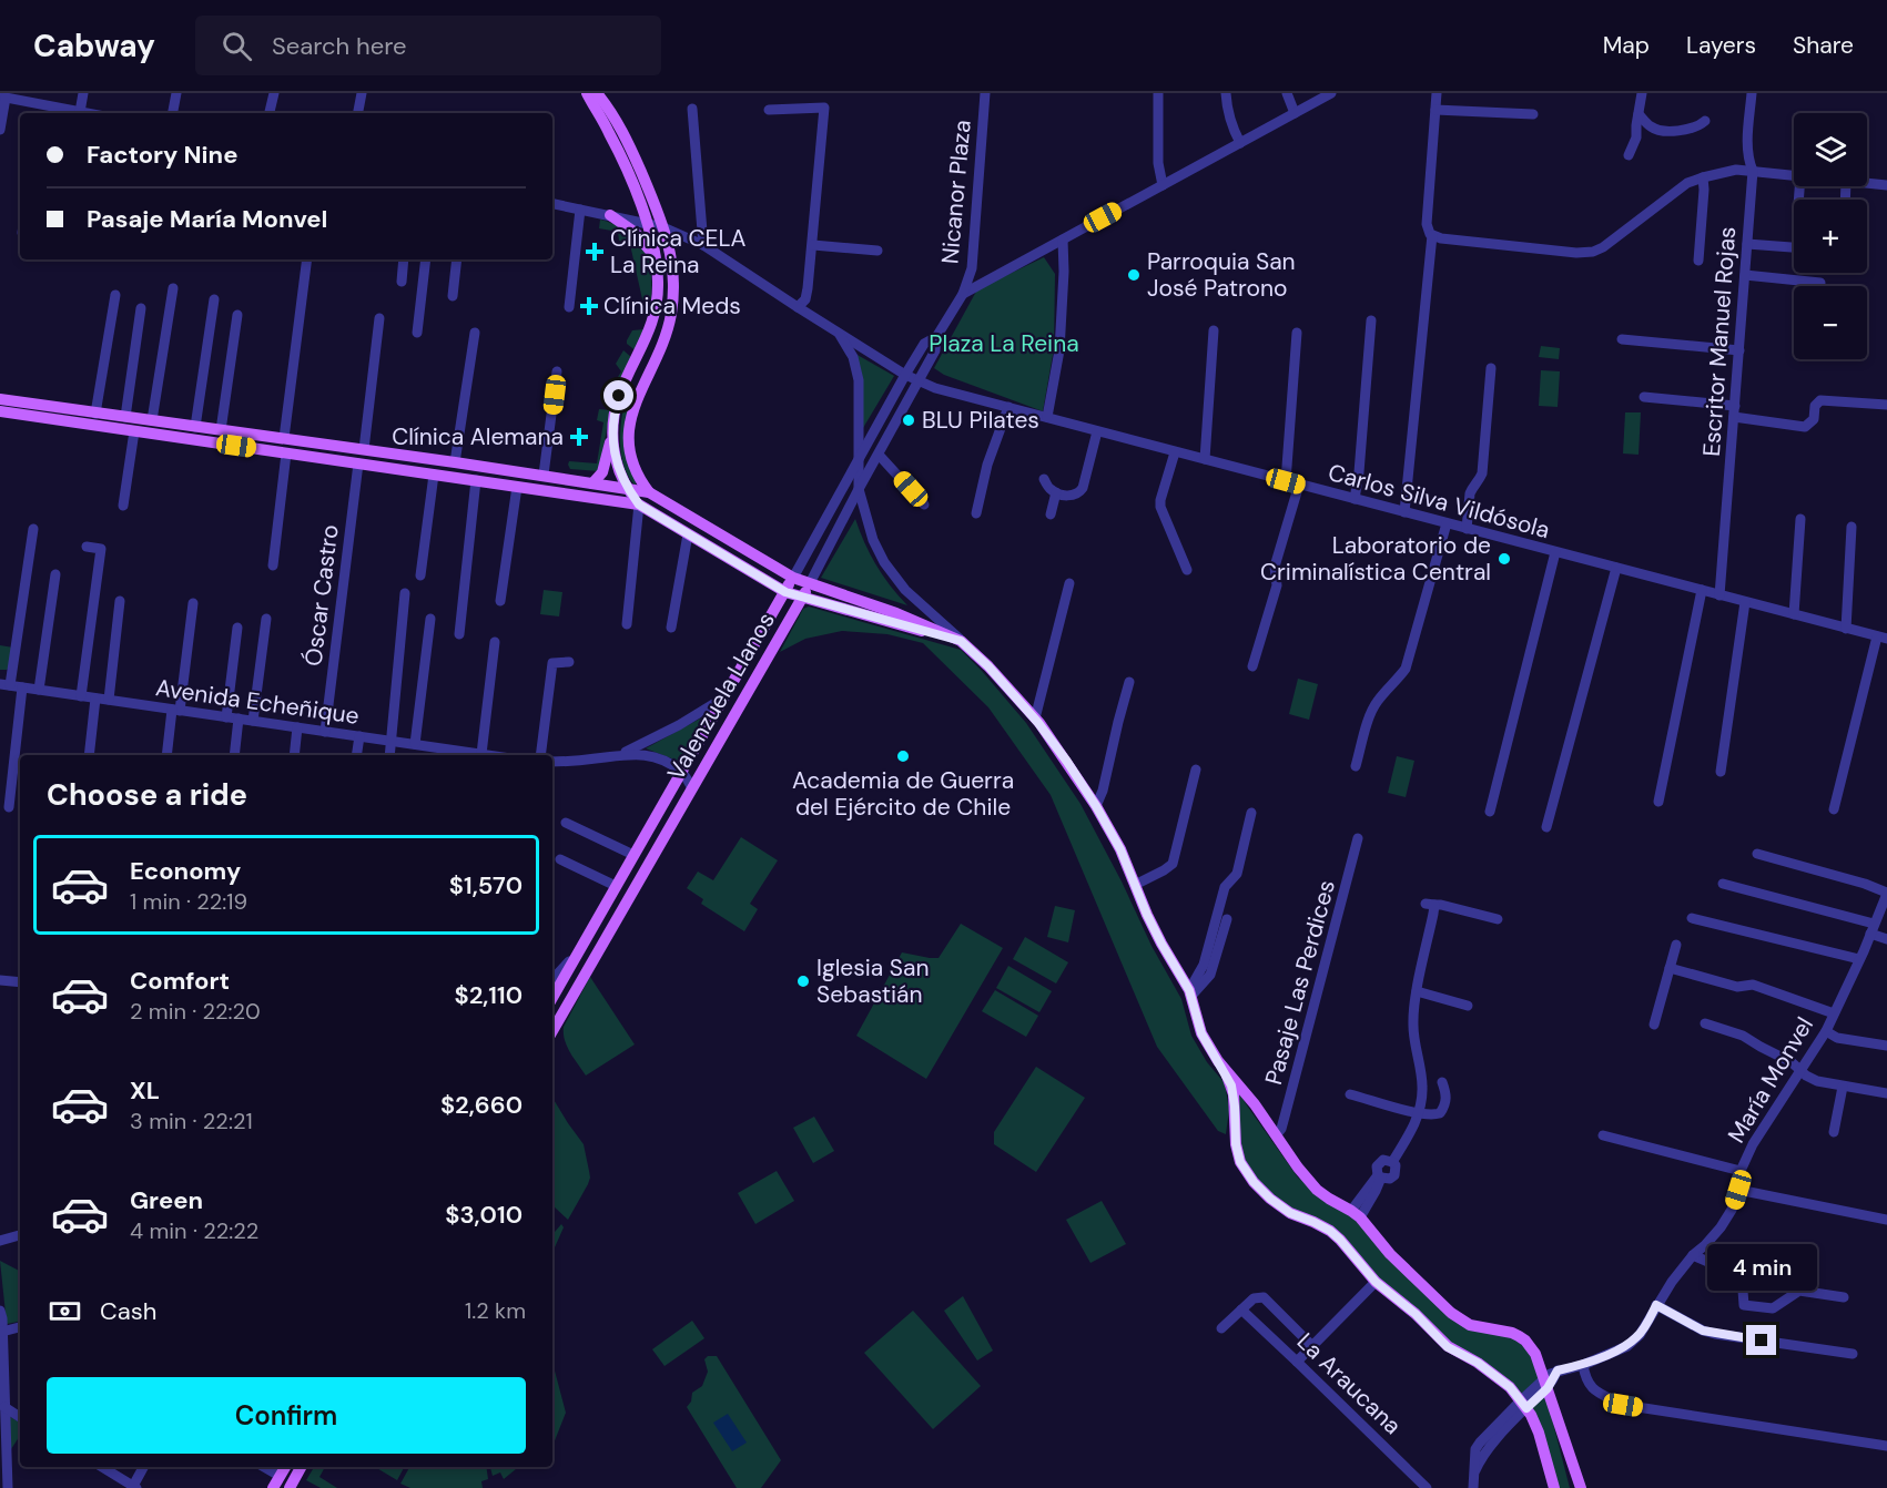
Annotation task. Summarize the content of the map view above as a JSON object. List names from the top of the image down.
{
  "streets": {
    "main road": ["Valenzuela Llanos"],
    "street": [
      "Nicanor Plaza",
      "Escritor Manuel Rojas",
      "Carlos Silva Vildósola",
      "Óscar Castro",
      "Avenida Echeñique",
      "Pasaje Las Perdices",
      "María Monvel",
      "La Araucana"
    ]
  },
  "crossings": [
    ["Nicanor Plaza", "Valenzuela Llanos"],
    ["Escritor Manuel Rojas", "Carlos Silva Vildósola"],
    ["Carlos Silva Vildósola", "Valenzuela Llanos"],
    ["Óscar Castro", "Avenida Echeñique"]
  ],
  "parks": ["Plaza La Reina"],
  "places": {
    "health": ["Clínica CELA La Reina", "Clínica Meds", "Clínica Alemana"],
    "other": [
      "Parroquia San José Patrono",
      "BLU Pilates",
      "Laboratorio de Criminalística Central",
      "Academia de Guerra del Ejército de Chile",
      "Iglesia San Sebastián"
    ]
  },
  "page": {
    "header": "Cabway",
    "search": "Search here",
    "nav": ["Map", "Layers", "Share"],
    "map_buttons": ["+", "−"],
    "banner": ["Factory Nine", "Pasaje María Monvel"],
    "heading": "Choose a ride",
    "list": [
      {
        "name": "Economy",
        "note": "1 min · 22:19",
        "value": "$1,570"
      },
      {
        "name": "Comfort",
        "note": "2 min · 22:20",
        "value": "$2,110"
      },
      {
        "name": "XL",
        "note": "3 min · 22:21",
        "value": "$2,660"
      },
      {
        "name": "Green",
        "note": "4 min · 22:22",
        "value": "$3,010"
      }
    ],
    "bubble": "4 min",
    "pay": ["Cash", "1.2 km"],
    "buttons": "Confirm"
  }
}
